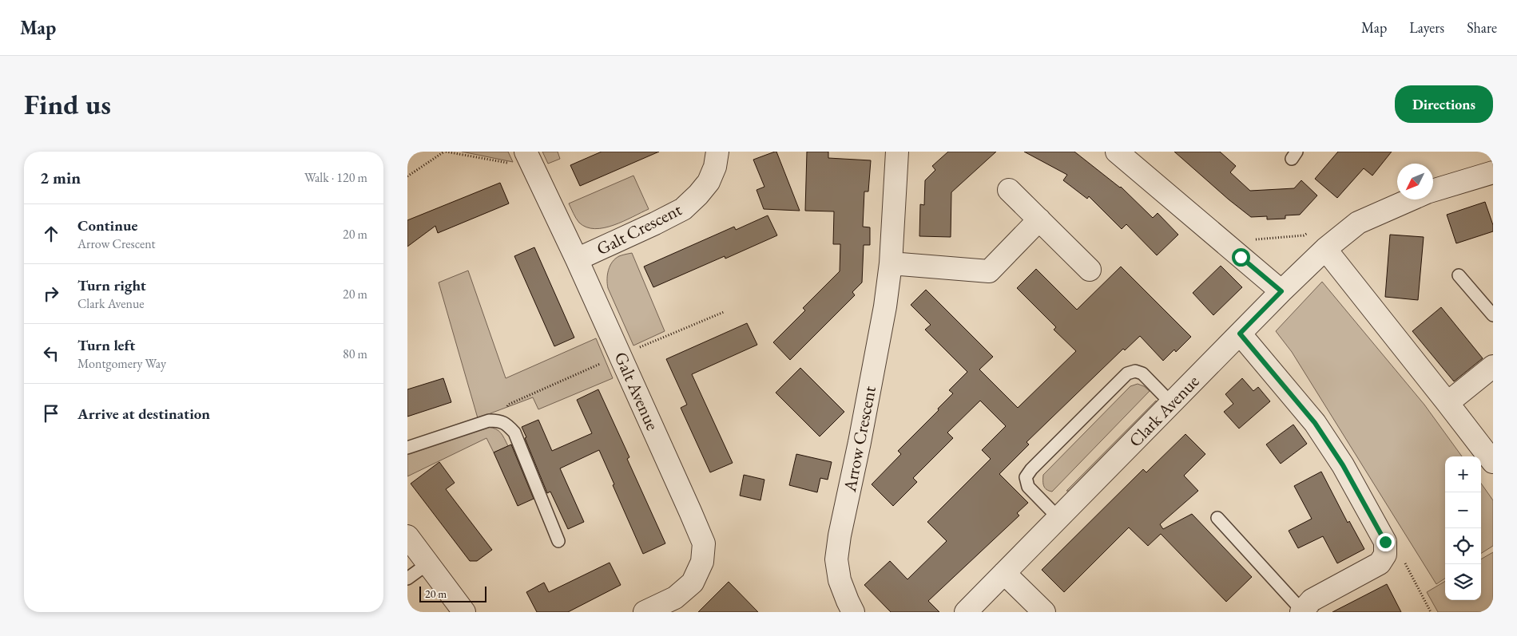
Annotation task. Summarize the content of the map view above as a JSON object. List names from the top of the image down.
{
  "streets": {
    "street": [
      "Galt Crescent",
      "Galt Avenue",
      "Clark Avenue",
      "Arrow Crescent"
    ]
  },
  "crossings": [
    ["Galt Crescent", "Galt Avenue"]
  ],
  "scale_bar": "20 m",
  "north": "bottom left",
  "page": {
    "header": "Map",
    "nav": ["Map", "Layers", "Share"],
    "buttons": "Directions",
    "title": "Find us",
    "heading": ["2 min", "Walk · 120 m"],
    "list": [
      ["Continue", "Arrow Crescent", "20 m"],
      ["Turn right", "Clark Avenue", "20 m"],
      ["Turn left", "Montgomery Way", "80 m"],
      "Arrive at destination"
    ],
    "map_buttons": ["+", "−"],
    "scale": "20 m"
  }
}
